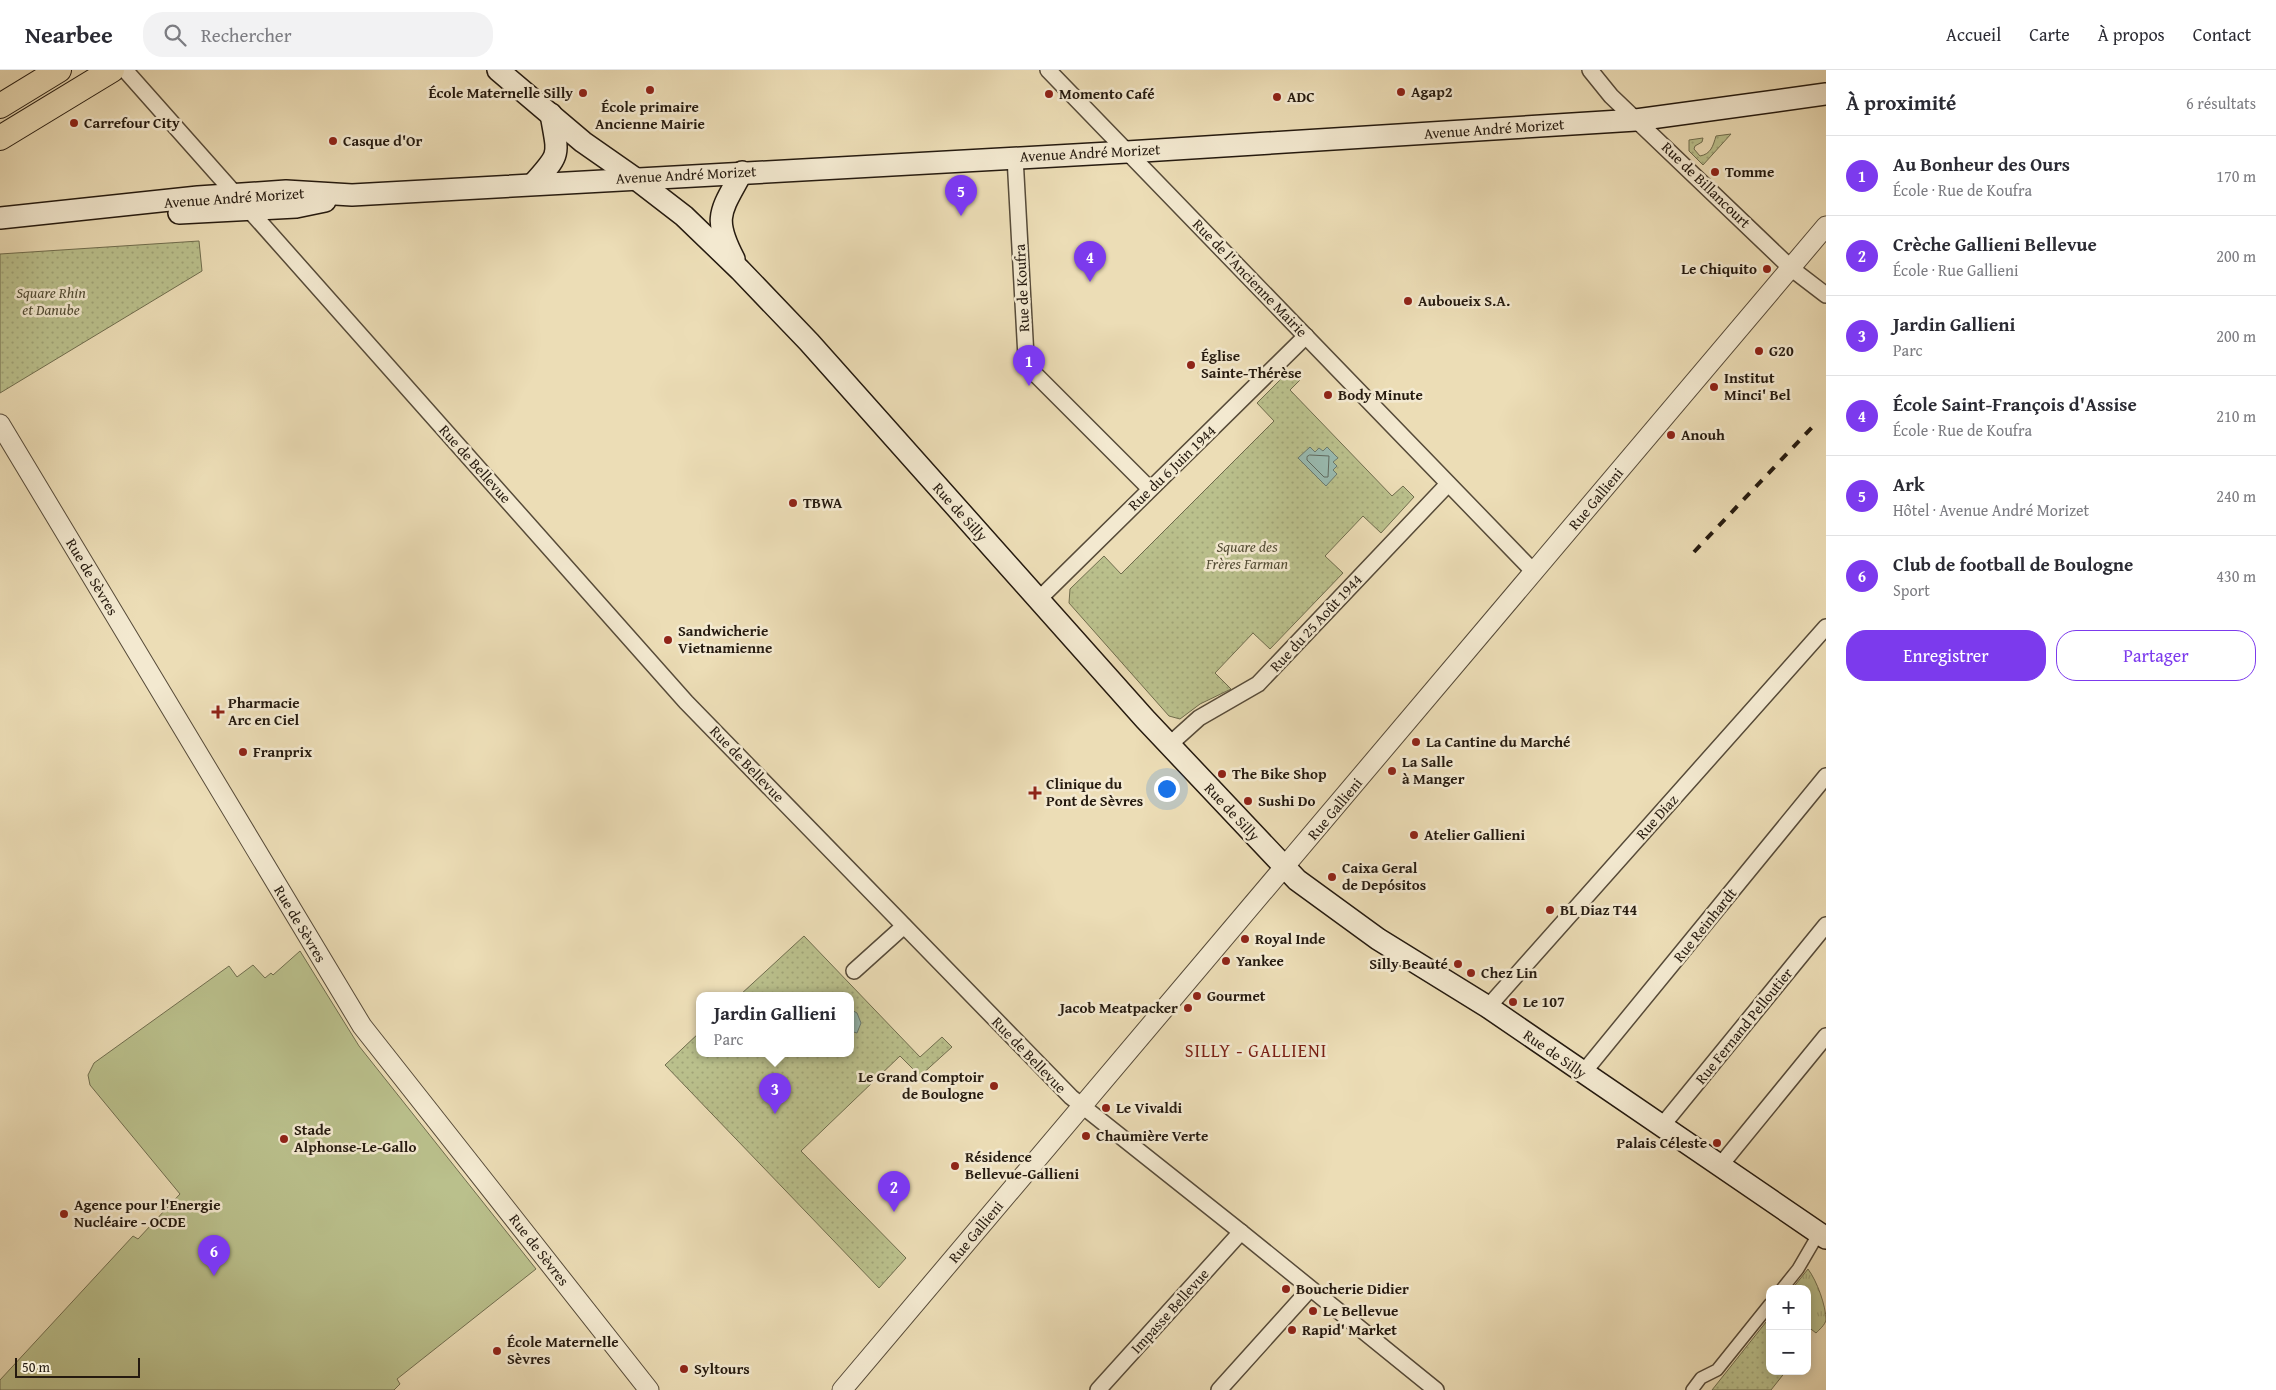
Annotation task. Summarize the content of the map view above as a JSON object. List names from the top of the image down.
{
  "streets": {
    "main road": ["Avenue André Morizet", "Rue de Silly"],
    "street": [
      "Rue de Billancourt",
      "Rue de l'Ancienne Mairie",
      "Rue de Koufra",
      "Rue de Bellevue",
      "Rue du 6 Juin 1944",
      "Rue Gallieni",
      "Rue de Sèvres",
      "Rue du 25 Août 1944",
      "Rue Diaz",
      "Rue Reinhardt",
      "Rue Fernand Pelloutier",
      "Impasse Bellevue"
    ]
  },
  "crossings": [
    ["Avenue André Morizet", "Rue de Billancourt"],
    ["Avenue André Morizet", "Rue de l'Ancienne Mairie"],
    ["Avenue André Morizet", "Rue de Koufra"],
    ["Avenue André Morizet", "Rue de Bellevue"],
    ["Avenue André Morizet", "Rue de Silly"],
    ["Rue de Billancourt", "Rue Gallieni"],
    ["Rue de l'Ancienne Mairie", "Rue du 6 Juin 1944"],
    ["Rue de l'Ancienne Mairie", "Rue Gallieni"],
    ["Rue de l'Ancienne Mairie", "Rue du 25 Août 1944"],
    ["Rue de Koufra", "Rue du 6 Juin 1944"],
    ["Rue de Bellevue", "Rue Gallieni"],
    ["Rue de Bellevue", "Impasse Bellevue"],
    ["Rue du 6 Juin 1944", "Rue de Silly"],
    ["Rue Gallieni", "Rue de Silly"],
    ["Rue de Silly", "Rue du 25 Août 1944"],
    ["Rue de Silly", "Rue Diaz"],
    ["Rue de Silly", "Rue Reinhardt"],
    ["Rue de Silly", "Rue Fernand Pelloutier"]
  ],
  "districts": ["SILLY - GALLIENI"],
  "parks": ["Square Rhin et Danube", "Square des Frères Farman"],
  "places": {
    "other": [
      "École primaire Ancienne Mairie",
      "Agap2",
      "École Maternelle Silly",
      "Momento Café",
      "ADC",
      "Carrefour City",
      "Casque d'Or",
      "Tomme",
      "Le Chiquito",
      "Auboueix S.A.",
      "G20",
      "Église Sainte-Thérèse",
      "Institut Minci' Bel",
      "Body Minute",
      "Anouh",
      "TBWA",
      "Sandwicherie Vietnamienne",
      "La Cantine du Marché",
      "Franprix",
      "La Salle à Manger",
      "The Bike Shop",
      "Sushi Do",
      "Atelier Gallieni",
      "Caixa Geral de Depósitos",
      "BL Diaz T44",
      "Royal Inde",
      "Yankee",
      "Silly Beauté",
      "Chez Lin",
      "Gourmet",
      "Le 107",
      "Jacob Meatpacker",
      "Le Grand Comptoir de Boulogne",
      "Le Vivaldi",
      "Chaumière Verte",
      "Stade Alphonse-Le-Gallo",
      "Palais Céleste",
      "Résidence Bellevue-Gallieni",
      "Agence pour l'Energie Nucléaire - OCDE",
      "Boucherie Didier",
      "Le Bellevue",
      "Rapid' Market",
      "École Maternelle Sèvres",
      "Syltours"
    ],
    "health": ["Pharmacie Arc en Ciel", "Clinique du Pont de Sèvres"]
  },
  "scale_bar": "50 m",
  "page": {
    "header": "Nearbee",
    "search": "Rechercher",
    "nav": [
      "Accueil",
      "Carte",
      "À propos",
      "Contact"
    ],
    "heading": ["À proximité", "6 résultats"],
    "list": [
      {
        "mark": "1",
        "name": "Au Bonheur des Ours",
        "note": "École · Rue de Koufra",
        "value": "170 m"
      },
      {
        "mark": "2",
        "name": "Crèche Gallieni Bellevue",
        "note": "École · Rue Gallieni",
        "value": "200 m"
      },
      {
        "mark": "3",
        "name": "Jardin Gallieni",
        "note": "Parc",
        "value": "200 m"
      },
      {
        "mark": "4",
        "name": "École Saint-François d'Assise",
        "note": "École · Rue de Koufra",
        "value": "210 m"
      },
      {
        "mark": "5",
        "name": "Ark",
        "note": "Hôtel · Avenue André Morizet",
        "value": "240 m"
      },
      {
        "mark": "6",
        "name": "Club de football de Boulogne",
        "note": "Sport",
        "value": "430 m"
      }
    ],
    "pins": [
      "5",
      "4",
      "1",
      "3",
      "2",
      "6"
    ],
    "buttons": ["Enregistrer", "Partager"],
    "popup": ["Jardin Gallieni", "Parc"],
    "map_buttons": ["+", "−"],
    "scale": "50 m"
  }
}
